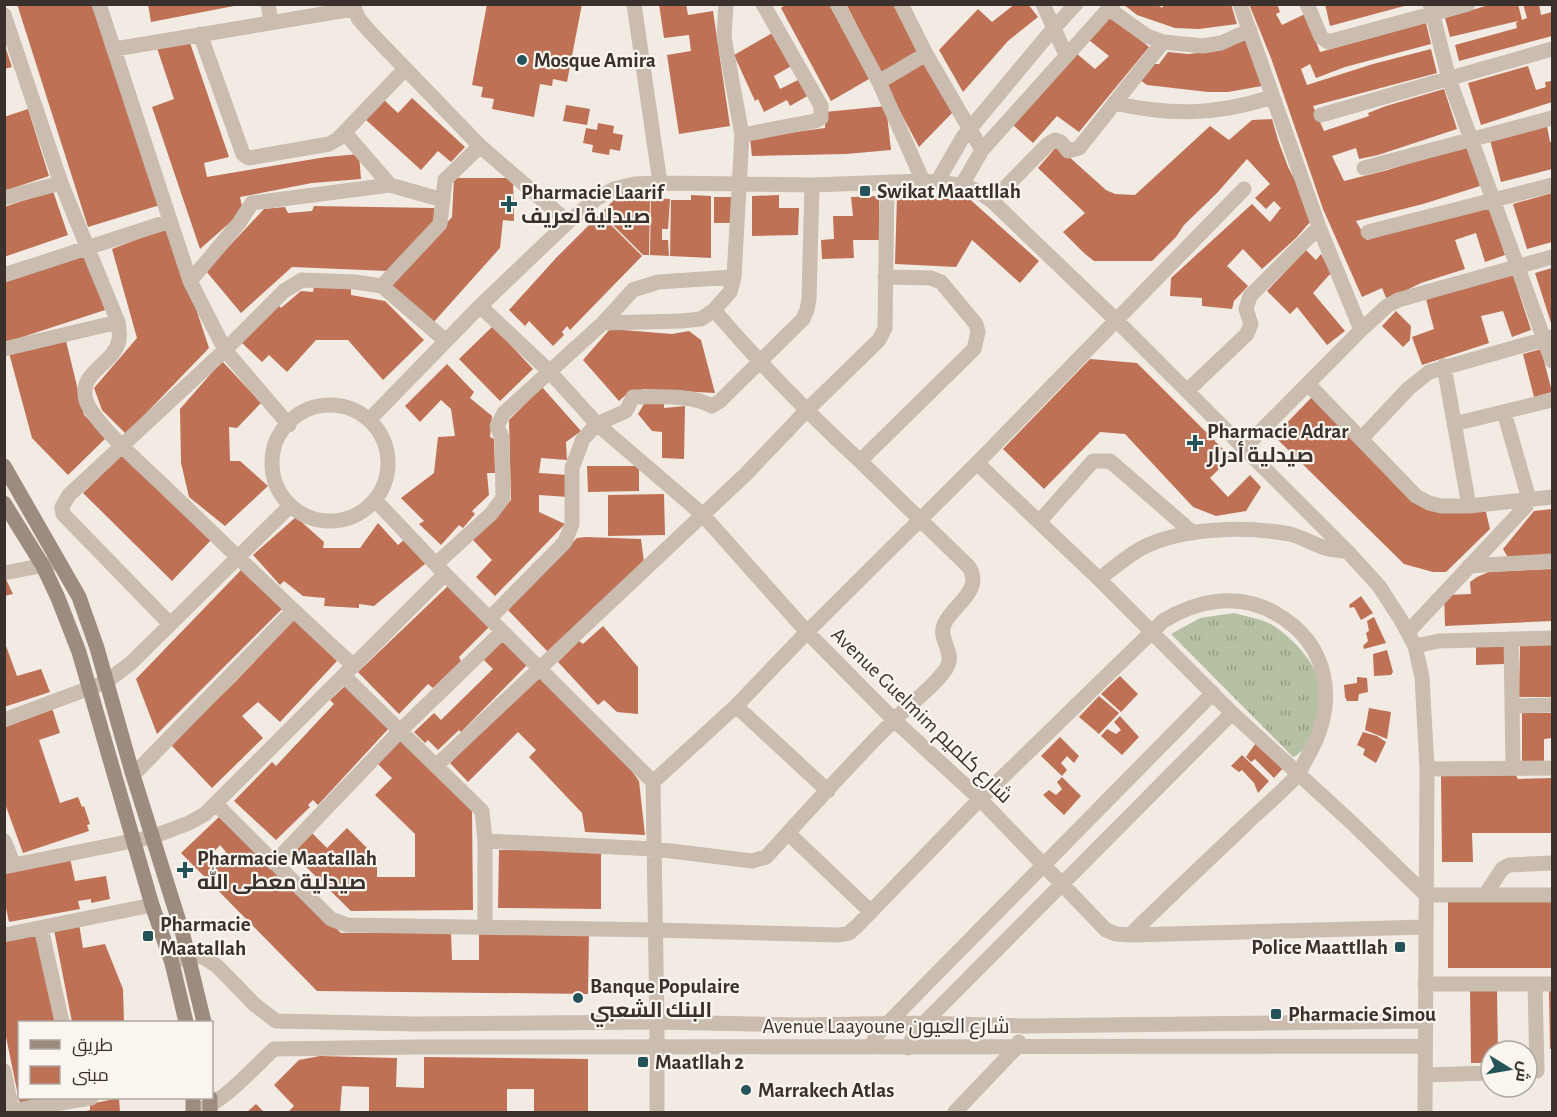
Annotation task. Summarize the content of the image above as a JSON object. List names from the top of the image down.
{
  "streets": {
    "street": ["Avenue Guelmim شارع كلميم", "Avenue Laayoune شارع العيون"]
  },
  "places": {
    "other": ["Mosque Amira", "Banque Populaire البنك الشعبي", "Marrakech Atlas"],
    "transit": [
      "Swikat Maattllah",
      "Pharmacie Maatallah",
      "Police Maattllah",
      "Pharmacie Simou",
      "Maatllah 2"
    ],
    "health": ["Pharmacie Laarif صيدلية لعريف", "Pharmacie Adrar صيدلية أدرار", "Pharmacie Maatallah صيدلية معطى الله"]
  },
  "legend": ["طريق", "مبنى"],
  "north": "right"
}
